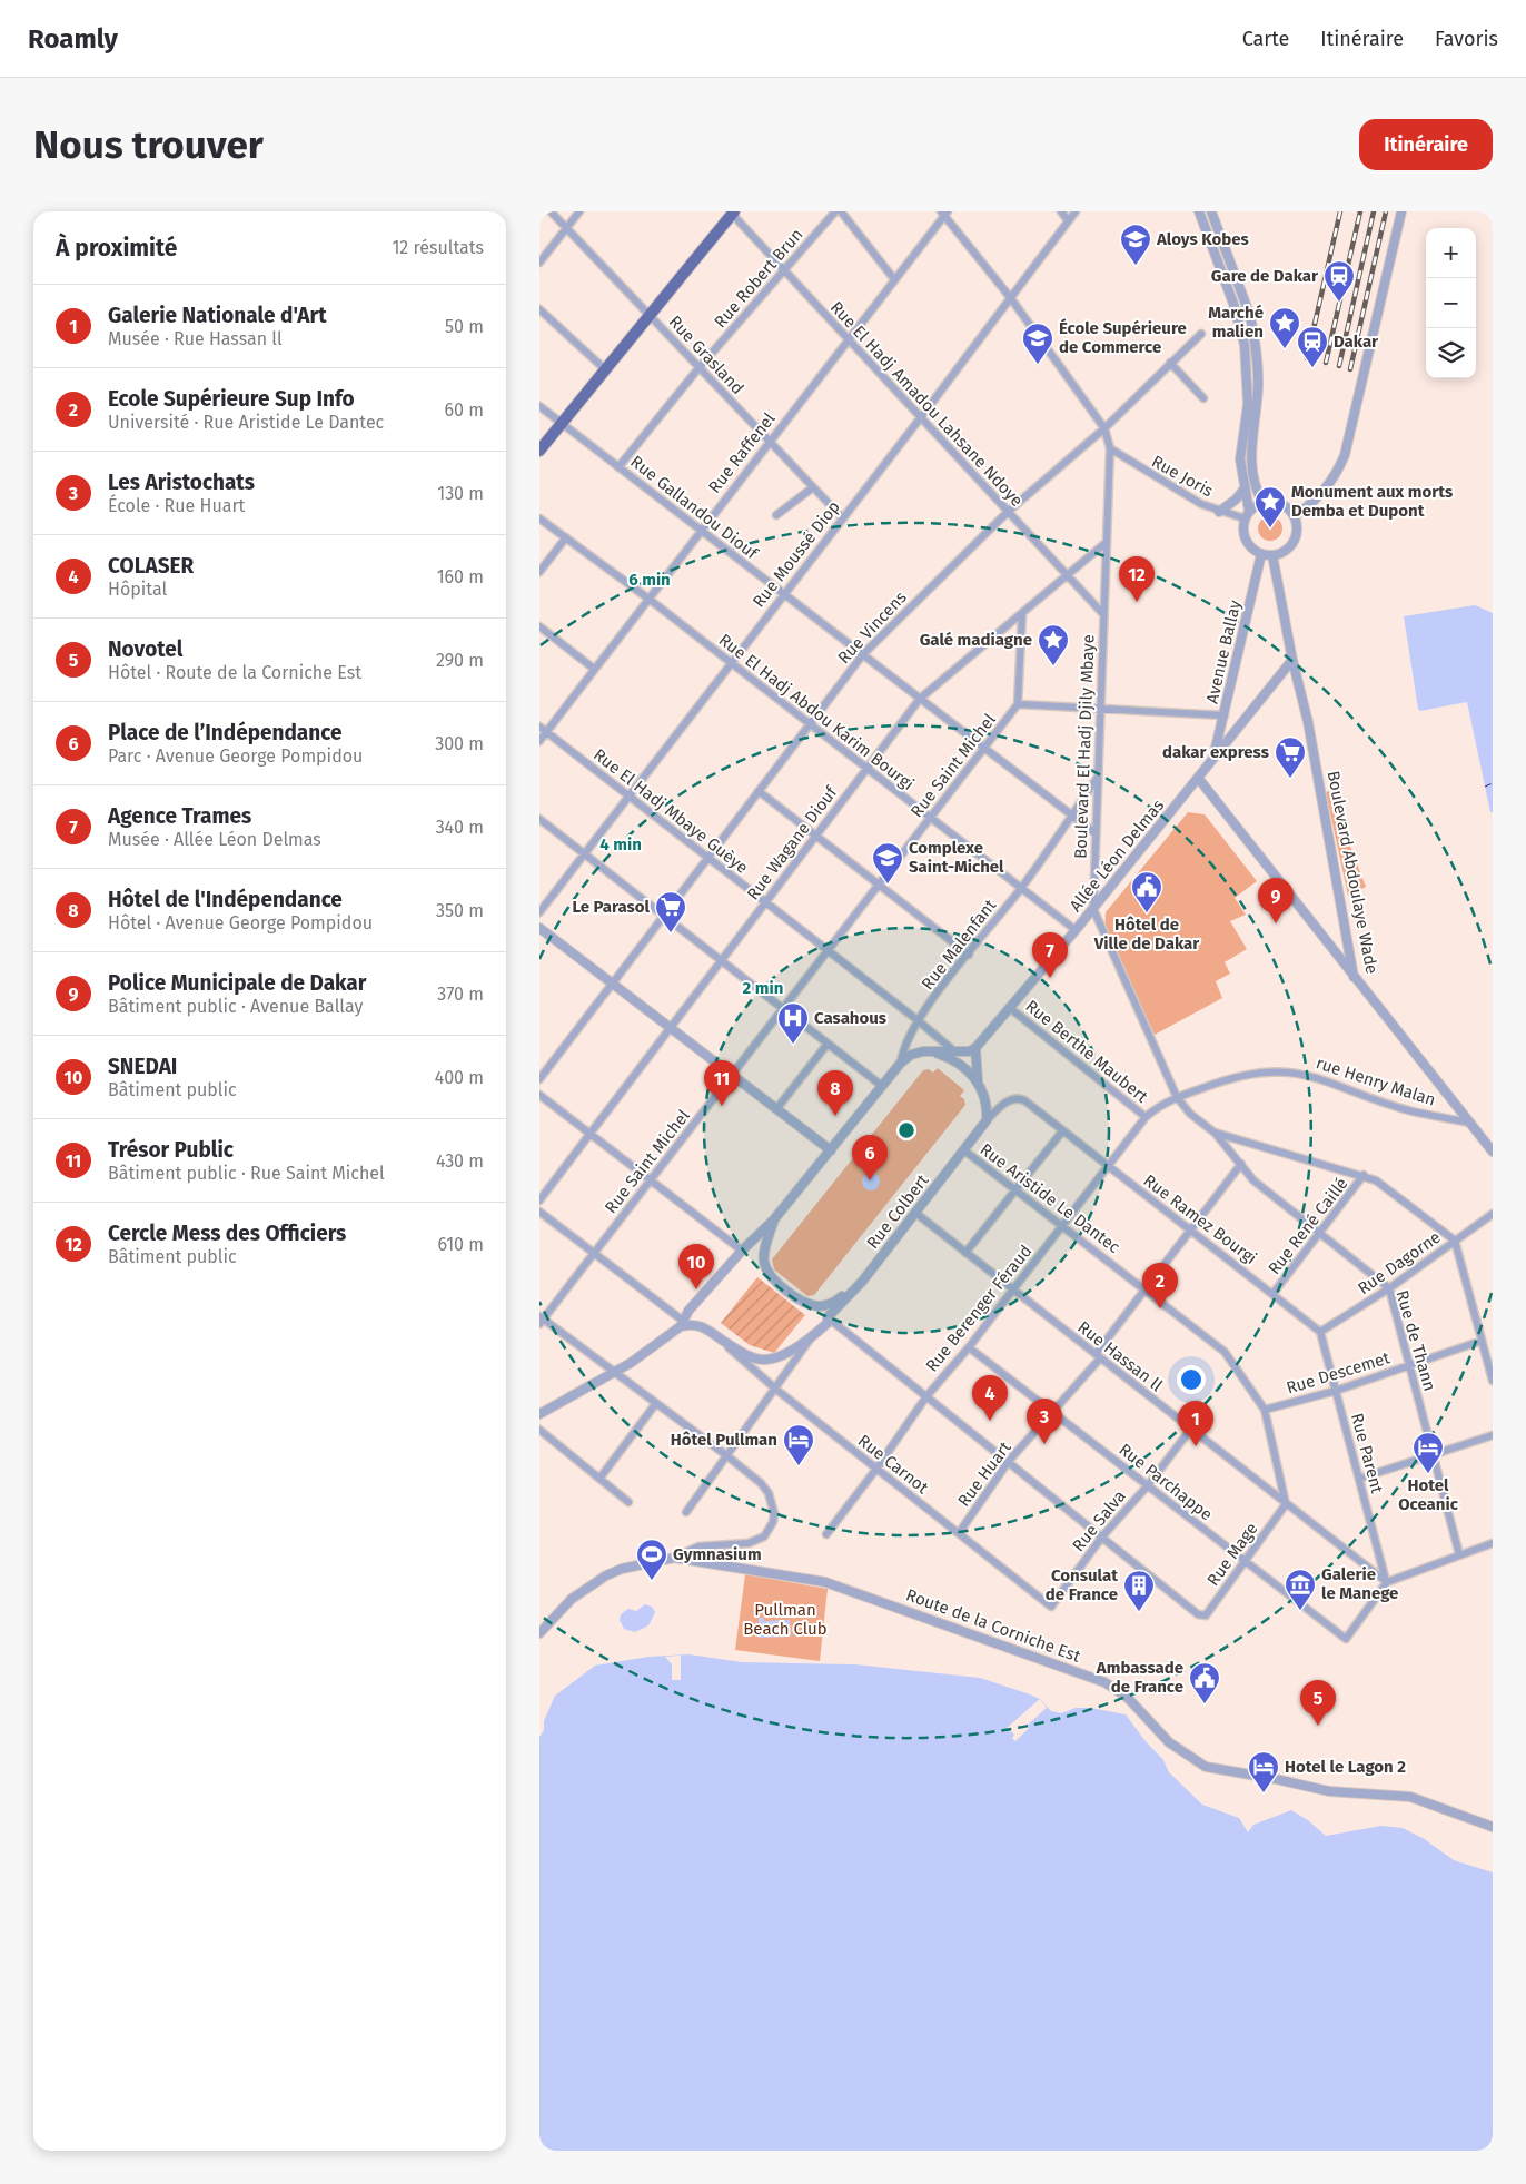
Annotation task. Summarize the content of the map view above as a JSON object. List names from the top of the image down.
{
  "streets": {
    "street": [
      "Rue Robert Brun",
      "Rue Grasland",
      "Rue El Hadj Amadou Lahsane Ndoye",
      "Rue Raffenel",
      "Rue Joris",
      "Rue Gallandou Diouf",
      "Rue Moussé Diop",
      "Rue Vincens",
      "Avenue Ballay",
      "Rue El Hadj Abdou Karim Bourgi",
      "Boulevard El Hadj Djily Mbaye",
      "Rue Saint Michel",
      "Rue El Hadj Mbaye Guèye",
      "Rue Wagane Diouf",
      "Allée Léon Delmas",
      "Boulevard Abdoulaye Wade",
      "Rue Malenfant",
      "Rue Berthe Maubert",
      "rue Henry Malan",
      "Rue Aristide Le Dantec",
      "Rue Colbert",
      "Rue Ramez Bourgi",
      "Rue René Caillé",
      "Rue Dagorne",
      "Rue Berenger Féraud",
      "Rue de Thann",
      "Rue Hassan ll",
      "Rue Descemet",
      "Rue Parent",
      "Rue Carnot",
      "Rue Huart",
      "Rue Parchappe",
      "Rue Salva",
      "Rue Mage",
      "Route de la Corniche Est"
    ]
  },
  "crossings": [
    ["Rue Robert Brun", "Rue Grasland"],
    ["Rue Robert Brun", "Rue El Hadj Amadou Lahsane Ndoye"],
    ["Rue Robert Brun", "Rue Gallandou Diouf"],
    ["Rue Grasland", "Rue Raffenel"],
    ["Rue Grasland", "Rue Moussé Diop"],
    ["Rue El Hadj Amadou Lahsane Ndoye", "Rue Raffenel"],
    ["Rue El Hadj Amadou Lahsane Ndoye", "Rue Moussé Diop"],
    ["Rue El Hadj Amadou Lahsane Ndoye", "Rue Vincens"],
    ["Rue El Hadj Amadou Lahsane Ndoye", "Boulevard El Hadj Djily Mbaye"],
    ["Rue El Hadj Amadou Lahsane Ndoye", "Rue Wagane Diouf"],
    ["Rue Raffenel", "Rue Gallandou Diouf"],
    ["Rue Raffenel", "Rue El Hadj Abdou Karim Bourgi"],
    ["Rue Raffenel", "Rue El Hadj Mbaye Guèye"],
    ["Rue Joris", "Avenue Ballay"],
    ["Rue Joris", "Boulevard El Hadj Djily Mbaye"],
    ["Rue Joris", "Boulevard Abdoulaye Wade"],
    ["Rue Gallandou Diouf", "Rue Moussé Diop"],
    ["Rue Gallandou Diouf", "Rue Vincens"],
    ["Rue Gallandou Diouf", "Boulevard El Hadj Djily Mbaye"],
    ["Rue Gallandou Diouf", "Rue Saint Michel"],
    ["Rue Gallandou Diouf", "Rue Wagane Diouf"],
    ["Rue Gallandou Diouf", "Rue Malenfant"],
    ["Rue Moussé Diop", "Rue El Hadj Abdou Karim Bourgi"],
    ["Rue Moussé Diop", "Rue El Hadj Mbaye Guèye"],
    ["Rue Vincens", "Rue El Hadj Abdou Karim Bourgi"],
    ["Rue Vincens", "Boulevard El Hadj Djily Mbaye"],
    ["Rue Vincens", "Rue El Hadj Mbaye Guèye"],
    ["Avenue Ballay", "Rue Saint Michel"],
    ["Avenue Ballay", "Allée Léon Delmas"],
    ["Avenue Ballay", "Boulevard Abdoulaye Wade"],
    ["Rue El Hadj Abdou Karim Bourgi", "Rue Saint Michel"],
    ["Rue El Hadj Abdou Karim Bourgi", "Rue Wagane Diouf"],
    ["Rue El Hadj Abdou Karim Bourgi", "Allée Léon Delmas"],
    ["Rue El Hadj Abdou Karim Bourgi", "Rue Malenfant"],
    ["Boulevard El Hadj Djily Mbaye", "Rue Saint Michel"],
    ["Boulevard El Hadj Djily Mbaye", "Rue Wagane Diouf"],
    ["Boulevard El Hadj Djily Mbaye", "Allée Léon Delmas"],
    ["Boulevard El Hadj Djily Mbaye", "Rue Malenfant"],
    ["Boulevard El Hadj Djily Mbaye", "rue Henry Malan"],
    ["Boulevard El Hadj Djily Mbaye", "Rue René Caillé"],
    ["Boulevard El Hadj Djily Mbaye", "Rue Dagorne"],
    ["Boulevard El Hadj Djily Mbaye", "Rue de Thann"],
    ["Rue Saint Michel", "Rue El Hadj Mbaye Guèye"],
    ["Rue El Hadj Mbaye Guèye", "Rue Wagane Diouf"],
    ["Rue El Hadj Mbaye Guèye", "Rue Malenfant"],
    ["Allée Léon Delmas", "Boulevard Abdoulaye Wade"],
    ["Allée Léon Delmas", "Rue Berthe Maubert"],
    ["Boulevard Abdoulaye Wade", "rue Henry Malan"],
    ["Rue Berthe Maubert", "Rue Berenger Féraud"],
    ["rue Henry Malan", "Rue Berenger Féraud"],
    ["Rue Aristide Le Dantec", "Rue Colbert"],
    ["Rue Aristide Le Dantec", "Rue Berenger Féraud"],
    ["Rue Aristide Le Dantec", "Rue Hassan ll"],
    ["Rue Aristide Le Dantec", "Rue Descemet"],
    ["Rue Aristide Le Dantec", "Rue Huart"],
    ["Rue Aristide Le Dantec", "Rue Mage"],
    ["Rue Colbert", "Rue Ramez Bourgi"],
    ["Rue Colbert", "Rue Hassan ll"],
    ["Rue Ramez Bourgi", "Rue René Caillé"],
    ["Rue Ramez Bourgi", "Rue Dagorne"],
    ["Rue Ramez Bourgi", "Rue Berenger Féraud"],
    ["Rue Ramez Bourgi", "Rue Parent"],
    ["Rue Ramez Bourgi", "Rue Huart"],
    ["Rue René Caillé", "Rue de Thann"],
    ["Rue Dagorne", "Rue de Thann"],
    ["Rue Dagorne", "Rue Parent"],
    ["Rue Berenger Féraud", "Rue Hassan ll"],
    ["Rue Berenger Féraud", "Rue Carnot"],
    ["Rue Berenger Féraud", "Rue Parchappe"],
    ["Rue de Thann", "Rue Descemet"],
    ["Rue de Thann", "Rue Huart"],
    ["Rue Hassan ll", "Rue Parent"],
    ["Rue Hassan ll", "Rue Huart"],
    ["Rue Hassan ll", "Rue Parchappe"],
    ["Rue Hassan ll", "Rue Salva"],
    ["Rue Hassan ll", "Rue Mage"],
    ["Rue Descemet", "Rue Parent"],
    ["Rue Parent", "Rue Parchappe"],
    ["Rue Carnot", "Rue Huart"],
    ["Rue Carnot", "Rue Salva"],
    ["Rue Huart", "Rue Parchappe"],
    ["Rue Parchappe", "Rue Salva"],
    ["Rue Parchappe", "Rue Mage"],
    ["Rue Salva", "Rue Mage"]
  ],
  "parks": ["Pullman Beach Club"],
  "places": {
    "school or university": ["Aloys Kobes", "École Supérieure de Commerce", "Complexe Saint-Michel"],
    "station": ["Gare de Dakar", "Dakar"],
    "place": ["Marché malien", "Monument aux morts Demba et Dupont", "Galé madiagne"],
    "supermarket": ["dakar express", "Le Parasol"],
    "public building": ["Hôtel de Ville de Dakar", "Ambassade de France"],
    "hospital": ["Casahous"],
    "hotel": ["Hôtel Pullman", "Hotel Oceanic", "Hotel le Lagon 2"],
    "sports": ["Gymnasium"],
    "museum": ["Galerie le Manege"],
    "building": ["Consulat de France"]
  },
  "page": {
    "header": "Roamly",
    "nav": ["Carte", "Itinéraire", "Favoris"],
    "buttons": "Itinéraire",
    "title": "Nous trouver",
    "heading": ["À proximité", "12 résultats"],
    "map_buttons": ["+", "−"],
    "list": [
      {
        "mark": "1",
        "name": "Galerie Nationale d'Art",
        "note": "Musée · Rue Hassan ll",
        "value": "50 m"
      },
      {
        "mark": "2",
        "name": "Ecole Supérieure Sup Info",
        "note": "Université · Rue Aristide Le Dantec",
        "value": "60 m"
      },
      {
        "mark": "3",
        "name": "Les Aristochats",
        "note": "École · Rue Huart",
        "value": "130 m"
      },
      {
        "mark": "4",
        "name": "COLASER",
        "note": "Hôpital",
        "value": "160 m"
      },
      {
        "mark": "5",
        "name": "Novotel",
        "note": "Hôtel · Route de la Corniche Est",
        "value": "290 m"
      },
      {
        "mark": "6",
        "name": "Place de l’Indépendance",
        "note": "Parc · Avenue George Pompidou",
        "value": "300 m"
      },
      {
        "mark": "7",
        "name": "Agence Trames",
        "note": "Musée · Allée Léon Delmas",
        "value": "340 m"
      },
      {
        "mark": "8",
        "name": "Hôtel de l'Indépendance",
        "note": "Hôtel · Avenue George Pompidou",
        "value": "350 m"
      },
      {
        "mark": "9",
        "name": "Police Municipale de Dakar",
        "note": "Bâtiment public · Avenue Ballay",
        "value": "370 m"
      },
      {
        "mark": "10",
        "name": "SNEDAI",
        "note": "Bâtiment public",
        "value": "400 m"
      },
      {
        "mark": "11",
        "name": "Trésor Public",
        "note": "Bâtiment public · Rue Saint Michel",
        "value": "430 m"
      },
      {
        "mark": "12",
        "name": "Cercle Mess des Officiers",
        "note": "Bâtiment public",
        "value": "610 m"
      }
    ],
    "pins": [
      "12",
      "9",
      "7",
      "11",
      "8",
      "6",
      "10",
      "2",
      "4",
      "3",
      "1",
      "5"
    ]
  },
  "rings": ["6 min", "4 min", "2 min"]
}
